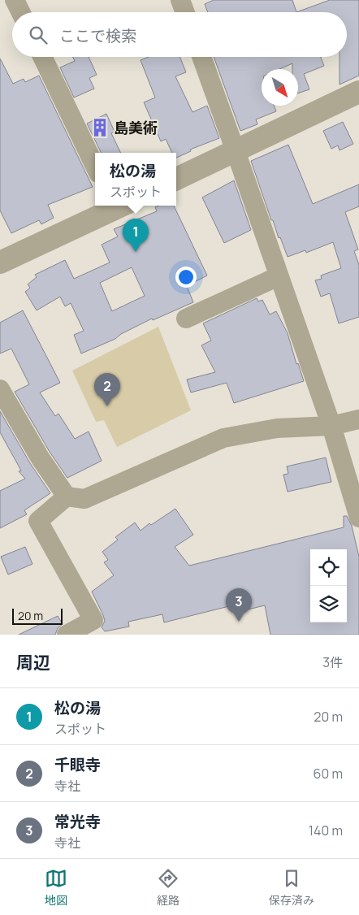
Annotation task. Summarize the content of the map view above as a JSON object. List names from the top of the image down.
{
  "places": {
    "building": ["島美術"]
  },
  "scale_bar": "20 m",
  "north": "bottom right",
  "page": {
    "search": "ここで検索",
    "popup": ["松の湯", "スポット"],
    "pins": ["1", "2", "3"],
    "scale": "20 m",
    "heading": ["周辺", "3件"],
    "list": [
      {
        "mark": "1",
        "name": "松の湯",
        "note": "スポット",
        "value": "20 m"
      },
      {
        "mark": "2",
        "name": "千眼寺",
        "note": "寺社",
        "value": "60 m"
      },
      {
        "mark": "3",
        "name": "常光寺",
        "note": "寺社",
        "value": "140 m"
      }
    ],
    "nav": ["地図", "経路", "保存済み"]
  }
}
